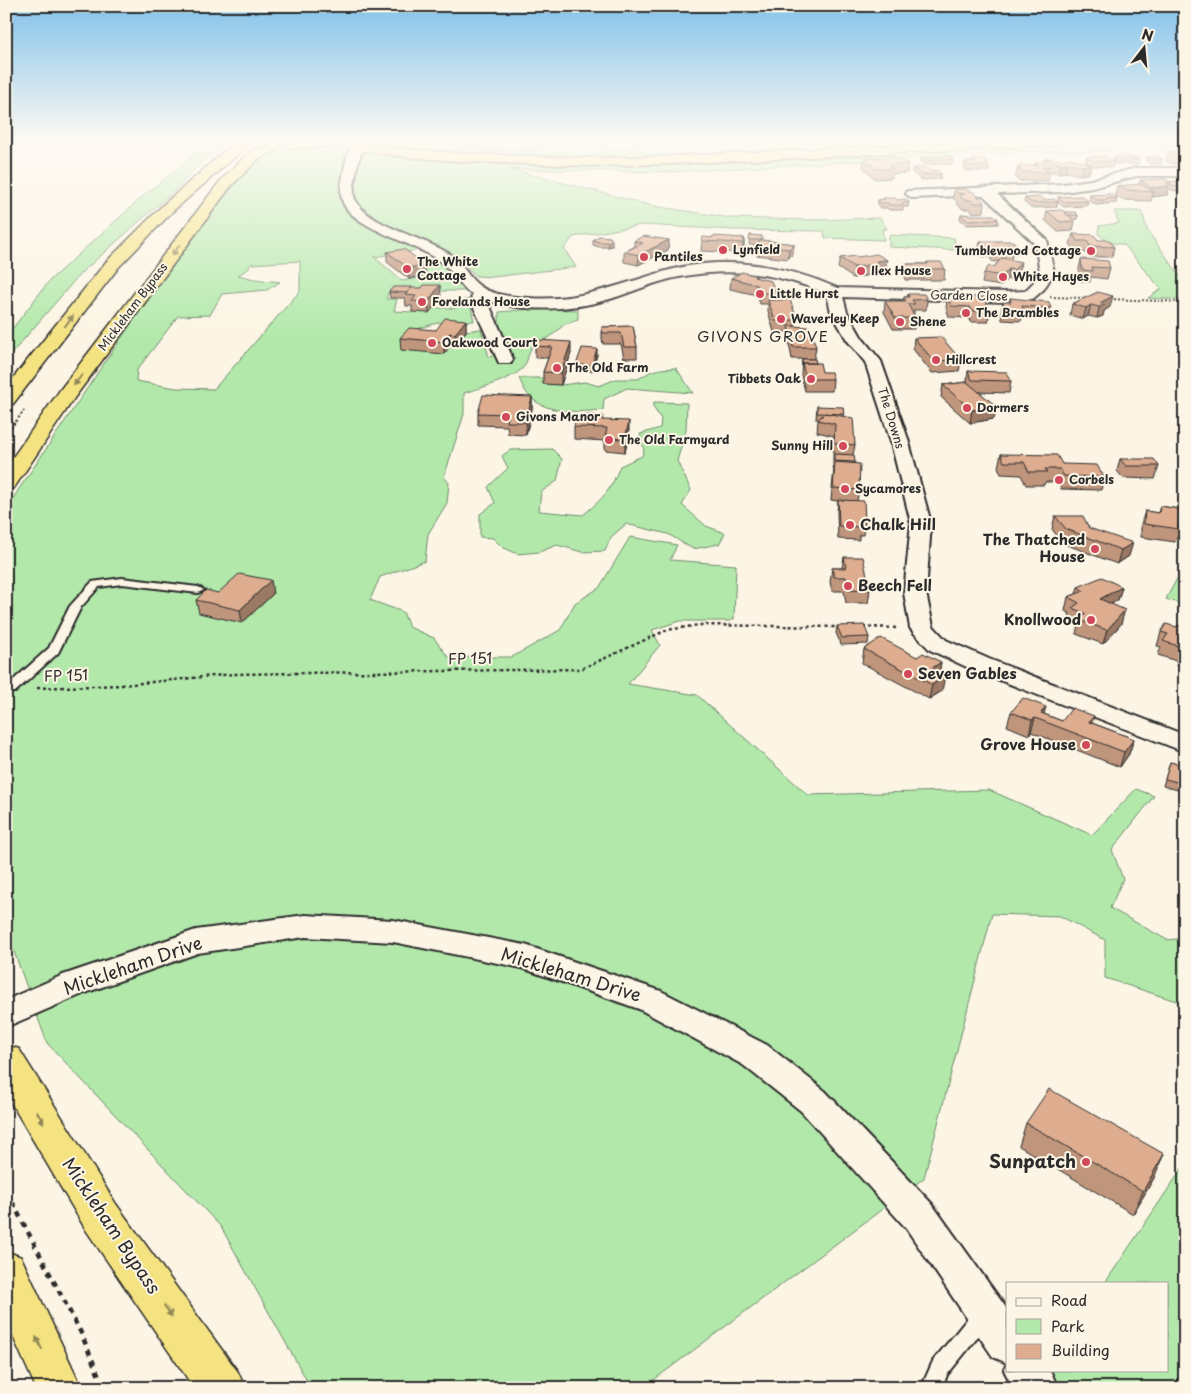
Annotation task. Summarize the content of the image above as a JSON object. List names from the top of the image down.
{
  "streets": {
    "highway": ["Mickleham Bypass"],
    "street": ["Garden Close", "The Downs", "Mickleham Drive"],
    "path": ["FP 151"]
  },
  "crossings": [
    ["Garden Close", "The Downs"]
  ],
  "one_way": ["Mickleham Bypass"],
  "districts": ["GIVONS GROVE"],
  "places": [
    "Lynfield",
    "Tumblewood Cottage",
    "Pantiles",
    "The White Cottage",
    "Ilex House",
    "White Hayes",
    "Little Hurst",
    "Forelands House",
    "The Brambles",
    "Waverley Keep",
    "Shene",
    "Oakwood Court",
    "Hillcrest",
    "The Old Farm",
    "Tibbets Oak",
    "Dormers",
    "Givons Manor",
    "The Old Farmyard",
    "Sunny Hill",
    "Corbels",
    "Sycamores",
    "Chalk Hill",
    "The Thatched House",
    "Beech Fell",
    "Knollwood",
    "Seven Gables",
    "Grove House",
    "Sunpatch"
  ],
  "legend": ["Road", "Park", "Building"],
  "north": "top"
}
